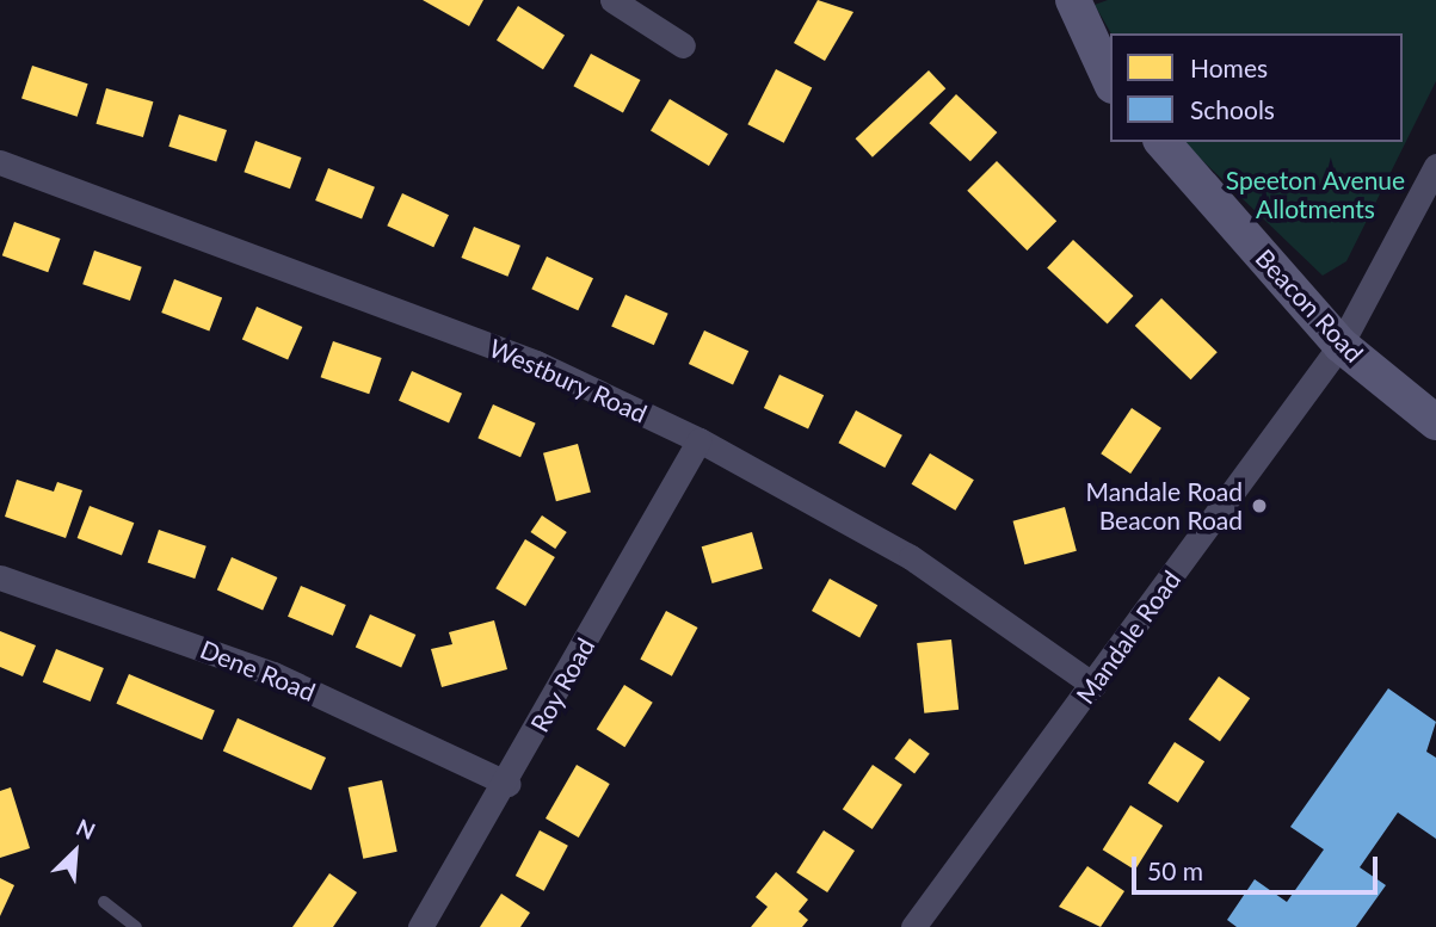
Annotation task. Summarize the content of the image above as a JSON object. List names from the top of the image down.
{
  "streets": {
    "main road": ["Beacon Road"],
    "street": [
      "Westbury Road",
      "Mandale Road",
      "Dene Road",
      "Roy Road"
    ]
  },
  "crossings": [
    ["Beacon Road", "Mandale Road"],
    ["Westbury Road", "Mandale Road"],
    ["Westbury Road", "Roy Road"],
    ["Dene Road", "Roy Road"]
  ],
  "parks": ["Speeton Avenue Allotments"],
  "places": ["Mandale Road Beacon Road"],
  "legend": ["Homes", "Schools"],
  "scale_bar": "50 m",
  "north": "top right"
}
